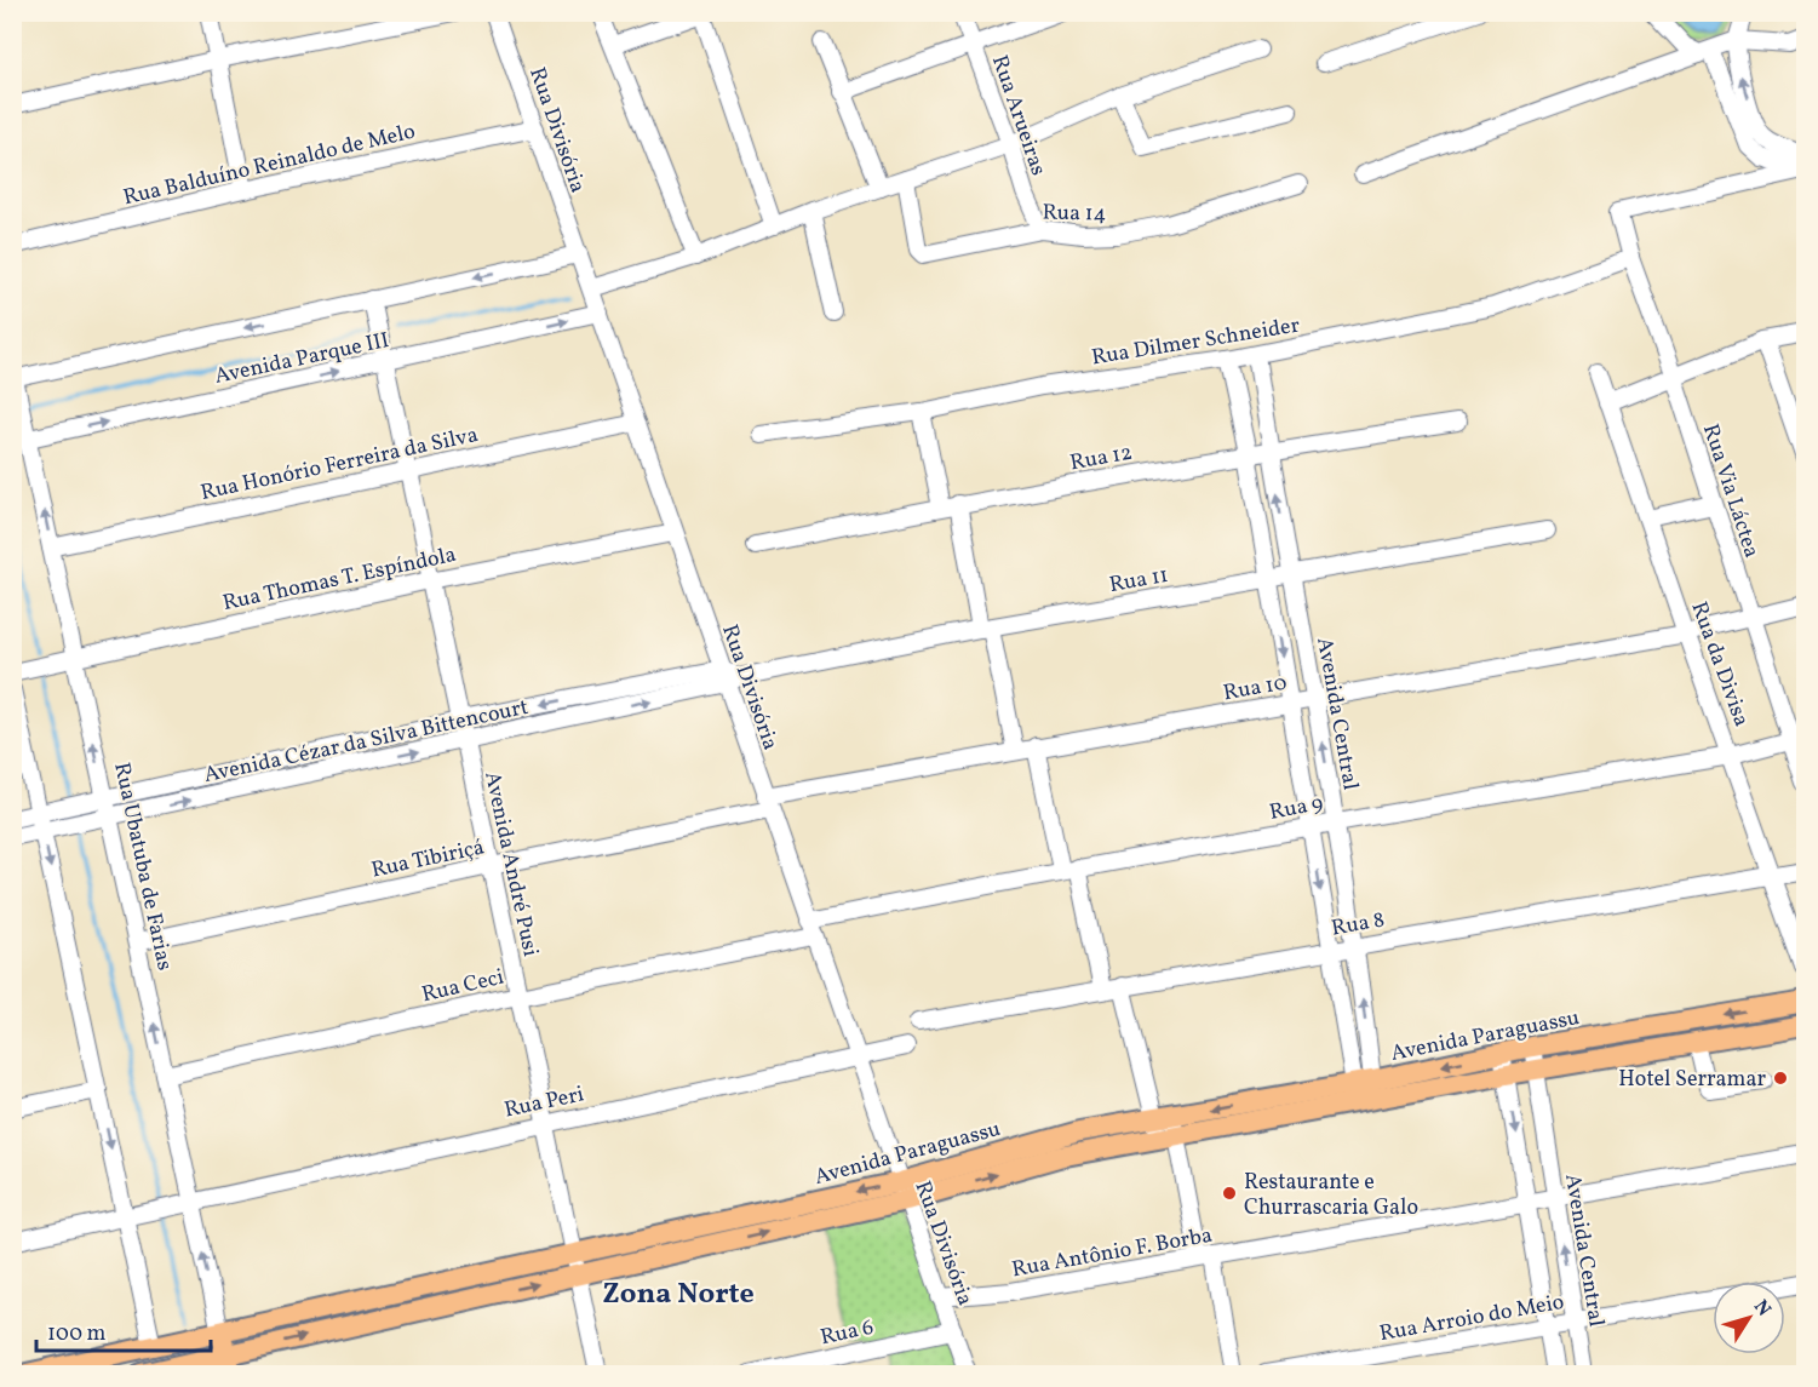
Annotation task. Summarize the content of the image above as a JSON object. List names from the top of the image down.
{
  "streets": {
    "main road": ["Rua Ubatuba de Farias", "Avenida Paraguassu"],
    "street": [
      "Rua Arueiras",
      "Rua Divisória",
      "Rua Balduíno Reinaldo de Melo",
      "Rua 14",
      "Rua Dilmer Schneider",
      "Avenida Parque III",
      "Rua 12",
      "Rua Honório Ferreira da Silva",
      "Rua Via Láctea",
      "Rua Thomas T. Espíndola",
      "Rua 11",
      "Rua da Divisa",
      "Rua 10",
      "Avenida Central",
      "Avenida Cézar da Silva Bittencourt",
      "Rua 9",
      "Rua Tibiriçá",
      "Avenida André Pusi",
      "Rua 8",
      "Rua Ceci",
      "Rua Peri",
      "Rua Antônio F. Borba",
      "Rua Arroio do Meio",
      "Rua 6"
    ]
  },
  "crossings": [
    ["Rua Arueiras", "Rua 14"],
    ["Rua Divisória", "Rua Balduíno Reinaldo de Melo"],
    ["Rua Divisória", "Avenida Parque III"],
    ["Rua Divisória", "Rua Honório Ferreira da Silva"],
    ["Rua Divisória", "Rua Thomas T. Espíndola"],
    ["Rua Divisória", "Rua 11"],
    ["Rua Divisória", "Rua 10"],
    ["Rua Divisória", "Avenida Cézar da Silva Bittencourt"],
    ["Rua Divisória", "Rua 9"],
    ["Rua Divisória", "Rua Tibiriçá"],
    ["Rua Divisória", "Rua Ceci"],
    ["Rua Divisória", "Avenida Paraguassu"],
    ["Rua Divisória", "Rua Peri"],
    ["Rua Divisória", "Rua Antônio F. Borba"],
    ["Rua Divisória", "Rua 6"],
    ["Rua Dilmer Schneider", "Rua Via Láctea"],
    ["Rua Dilmer Schneider", "Avenida Central"],
    ["Avenida Parque III", "Avenida André Pusi"],
    ["Avenida Parque III", "Rua Ubatuba de Farias"],
    ["Rua 12", "Avenida Central"],
    ["Rua Honório Ferreira da Silva", "Avenida André Pusi"],
    ["Rua Honório Ferreira da Silva", "Rua Ubatuba de Farias"],
    ["Rua Via Láctea", "Rua 10"],
    ["Rua Via Láctea", "Rua 9"],
    ["Rua Thomas T. Espíndola", "Avenida André Pusi"],
    ["Rua Thomas T. Espíndola", "Rua Ubatuba de Farias"],
    ["Rua 11", "Avenida Central"],
    ["Rua 11", "Avenida Cézar da Silva Bittencourt"],
    ["Rua da Divisa", "Rua 10"],
    ["Rua da Divisa", "Rua 9"],
    ["Rua da Divisa", "Rua 8"],
    ["Rua 10", "Avenida Central"],
    ["Rua 10", "Rua Tibiriçá"],
    ["Avenida Central", "Rua 9"],
    ["Avenida Central", "Rua 8"],
    ["Avenida Central", "Avenida Paraguassu"],
    ["Avenida Central", "Rua Antônio F. Borba"],
    ["Avenida Central", "Rua Arroio do Meio"],
    ["Avenida Cézar da Silva Bittencourt", "Avenida André Pusi"],
    ["Avenida Cézar da Silva Bittencourt", "Rua Ubatuba de Farias"],
    ["Rua 9", "Rua Ceci"],
    ["Rua Tibiriçá", "Avenida André Pusi"],
    ["Rua Tibiriçá", "Rua Ubatuba de Farias"],
    ["Avenida André Pusi", "Rua Ceci"],
    ["Avenida André Pusi", "Avenida Paraguassu"],
    ["Avenida André Pusi", "Rua Peri"],
    ["Rua Ubatuba de Farias", "Rua Ceci"],
    ["Rua Ubatuba de Farias", "Avenida Paraguassu"],
    ["Rua Ubatuba de Farias", "Rua Peri"]
  ],
  "districts": ["Zona Norte"],
  "places": ["Hotel Serramar", "Restaurante e Churrascaria Galo"],
  "scale_bar": "100 m",
  "north": "top right"
}
